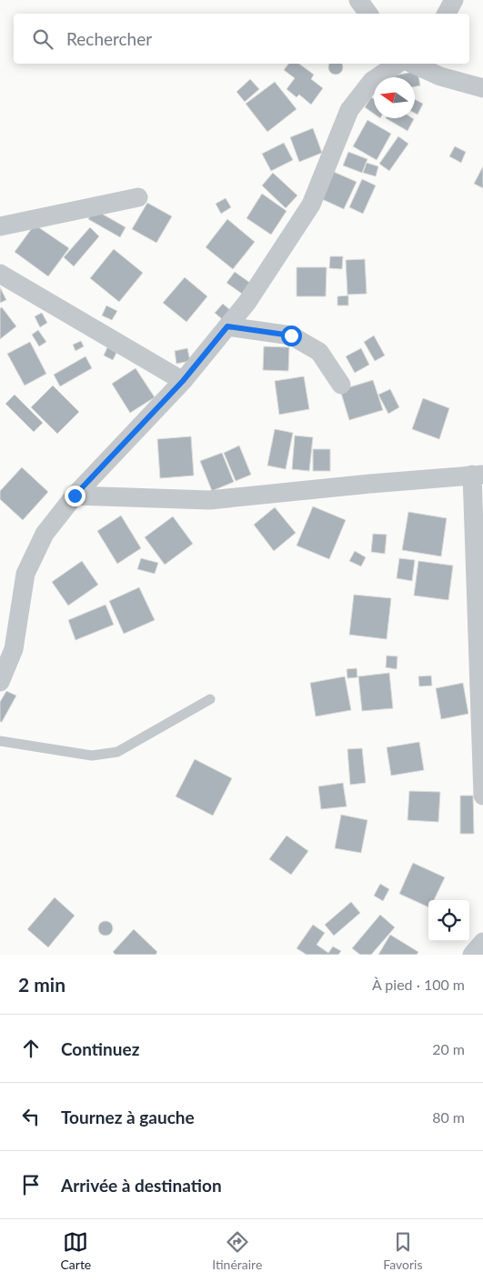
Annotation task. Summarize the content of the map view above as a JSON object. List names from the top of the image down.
{
  "north": "left",
  "page": {
    "search": "Rechercher",
    "heading": ["2 min", "À pied · 100 m"],
    "list": [
      ["Continuez", "20 m"],
      ["Tournez à gauche", "80 m"],
      "Arrivée à destination"
    ],
    "nav": ["Carte", "Itinéraire", "Favoris"]
  }
}
